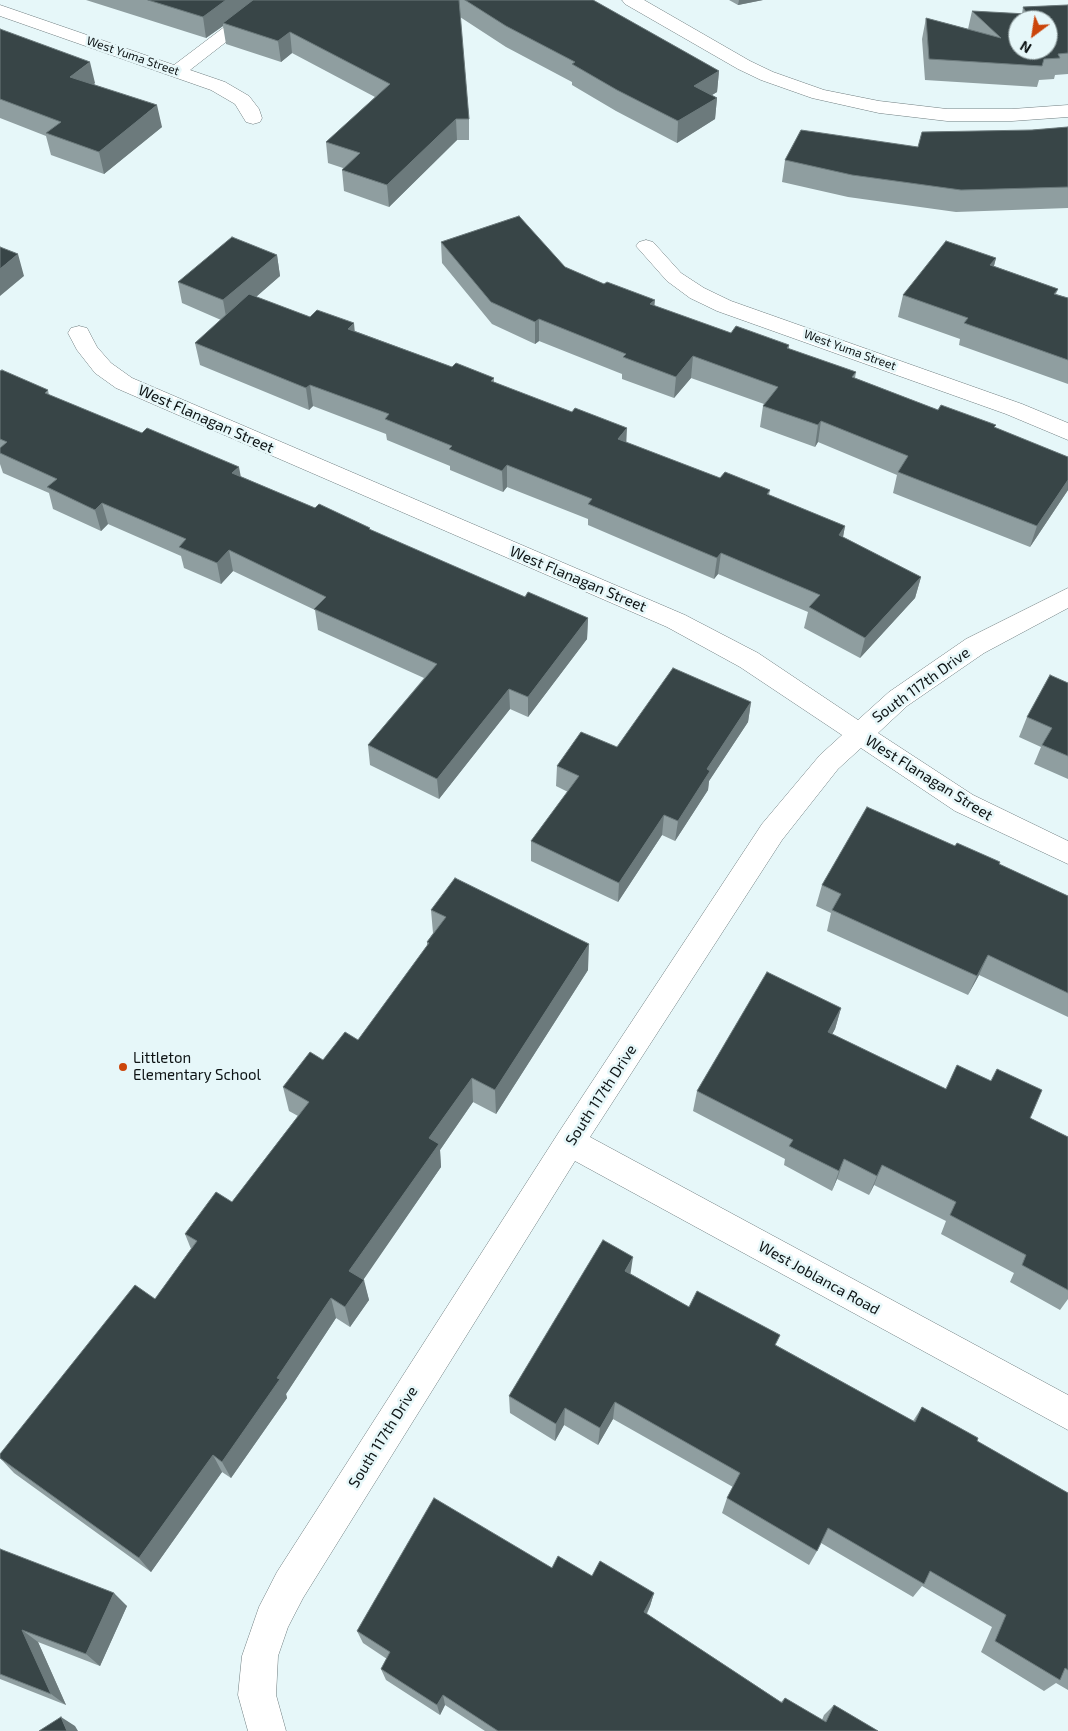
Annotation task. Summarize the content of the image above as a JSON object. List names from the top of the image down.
{
  "streets": {
    "street": [
      "West Yuma Street",
      "West Flanagan Street",
      "South 117th Drive",
      "West Joblanca Road"
    ]
  },
  "crossings": [
    ["West Flanagan Street", "South 117th Drive"],
    ["South 117th Drive", "West Joblanca Road"]
  ],
  "places": ["Littleton Elementary School"],
  "north": "bottom left"
}
